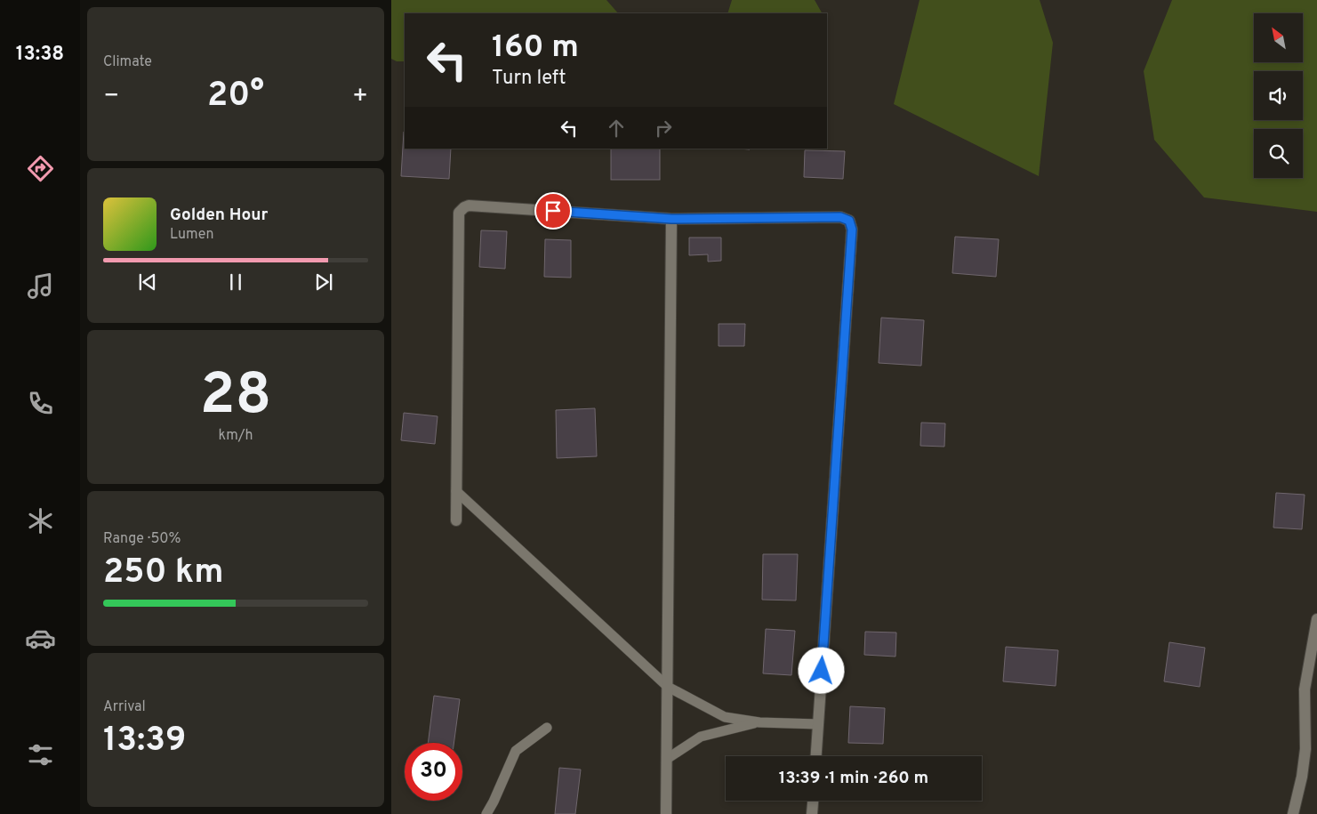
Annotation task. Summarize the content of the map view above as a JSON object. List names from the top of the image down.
{
  "north": "top left",
  "page": {
    "tabs": "13:38",
    "tile": [
      "Climate",
      ["28", "km/h"],
      ["Range · 50%", "250 km"],
      ["Arrival", "13:39"]
    ],
    "turn": ["160 m", "Turn left"],
    "heat": ["−", "20°", "+"],
    "song": ["Golden Hour", "Lumen"],
    "limit": "30",
    "trip": "13:39 · 1 min · 260 m"
  }
}
